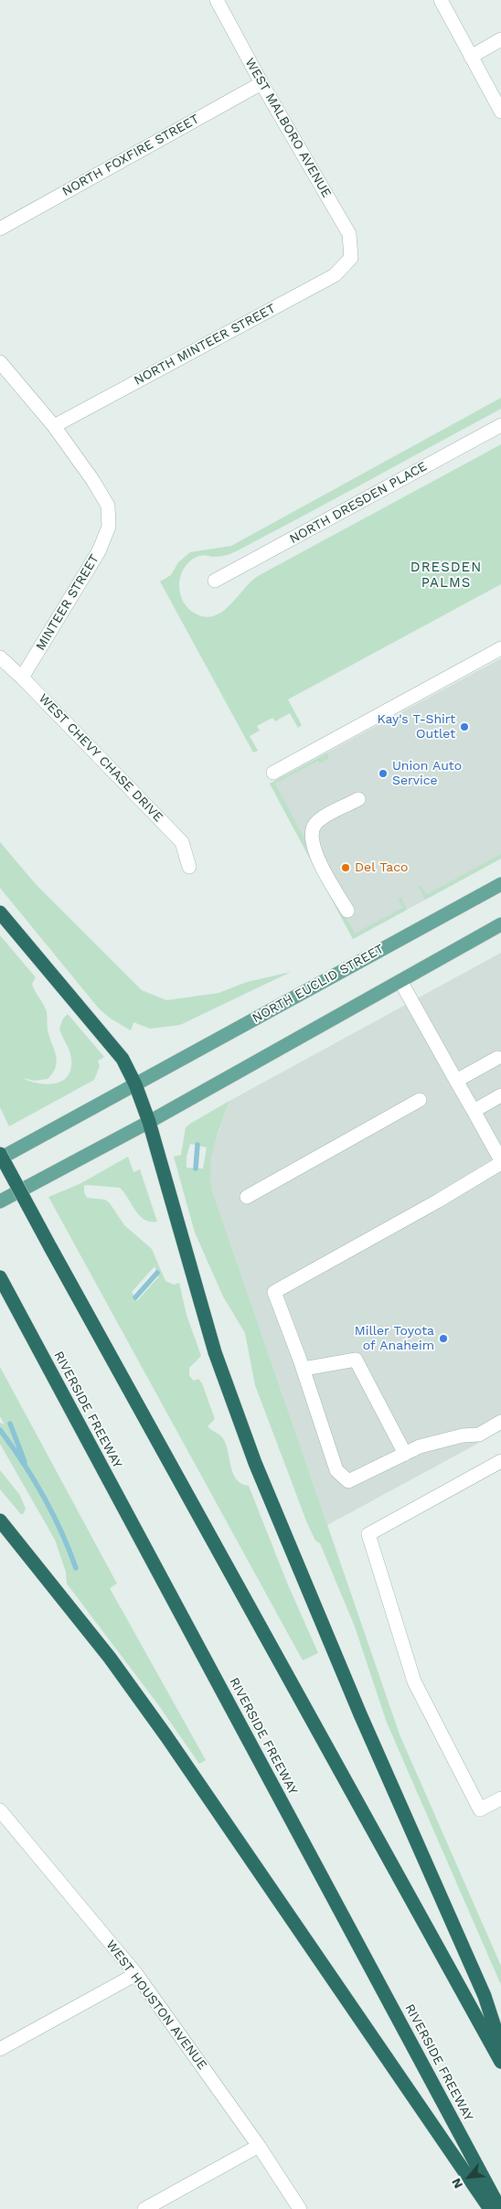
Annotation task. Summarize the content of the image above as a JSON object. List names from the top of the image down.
{
  "streets": {
    "highway": ["RIVERSIDE FREEWAY"],
    "main road": ["NORTH EUCLID STREET"],
    "street": [
      "WEST MALBORO AVENUE",
      "NORTH FOXFIRE STREET",
      "NORTH MINTEER STREET",
      "NORTH DRESDEN PLACE",
      "MINTEER STREET",
      "WEST CHEVY CHASE DRIVE",
      "WEST HOUSTON AVENUE"
    ]
  },
  "crossings": [
    ["WEST MALBORO AVENUE", "NORTH FOXFIRE STREET"],
    ["WEST MALBORO AVENUE", "NORTH MINTEER STREET"],
    ["NORTH MINTEER STREET", "MINTEER STREET"],
    ["MINTEER STREET", "WEST CHEVY CHASE DRIVE"]
  ],
  "districts": ["DRESDEN PALMS"],
  "places": [
    "Kay's T-Shirt Outlet",
    "Union Auto Service",
    "Del Taco",
    "Miller Toyota of Anaheim"
  ],
  "north": "bottom left"
}
